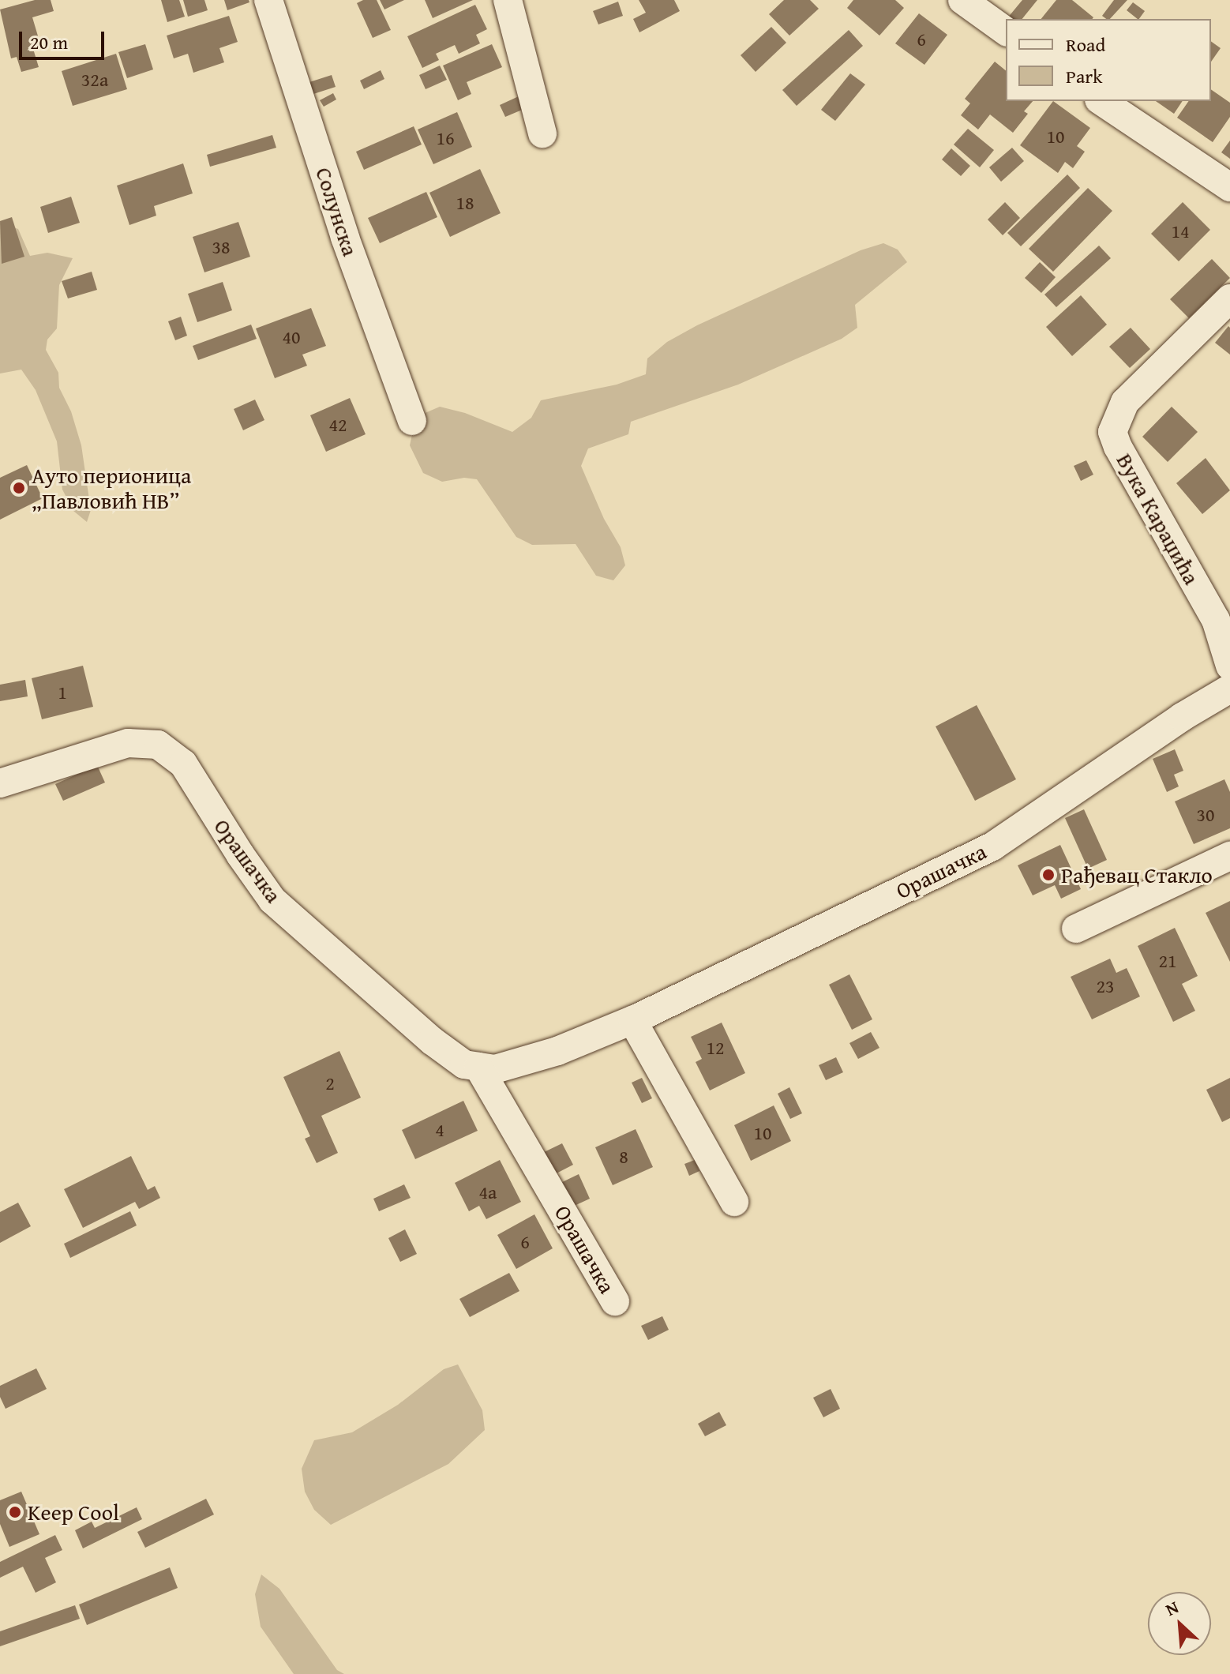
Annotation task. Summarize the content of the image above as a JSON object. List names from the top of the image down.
{
  "streets": {
    "street": ["Солунска", "Вука Караџића", "Орашачка"]
  },
  "places": ["Ауто перионица „Павловић НВ”", "Рађевац Стакло", "Keep Cool"],
  "house_numbers": [
    "6",
    "32a",
    "10",
    "16",
    "18",
    "14",
    "38",
    "40",
    "42",
    "1",
    "30",
    "21",
    "23",
    "12",
    "2",
    "4",
    "10",
    "8",
    "4a",
    "6"
  ],
  "legend": ["Road", "Park"],
  "scale_bar": "20 m",
  "north": "top left"
}
